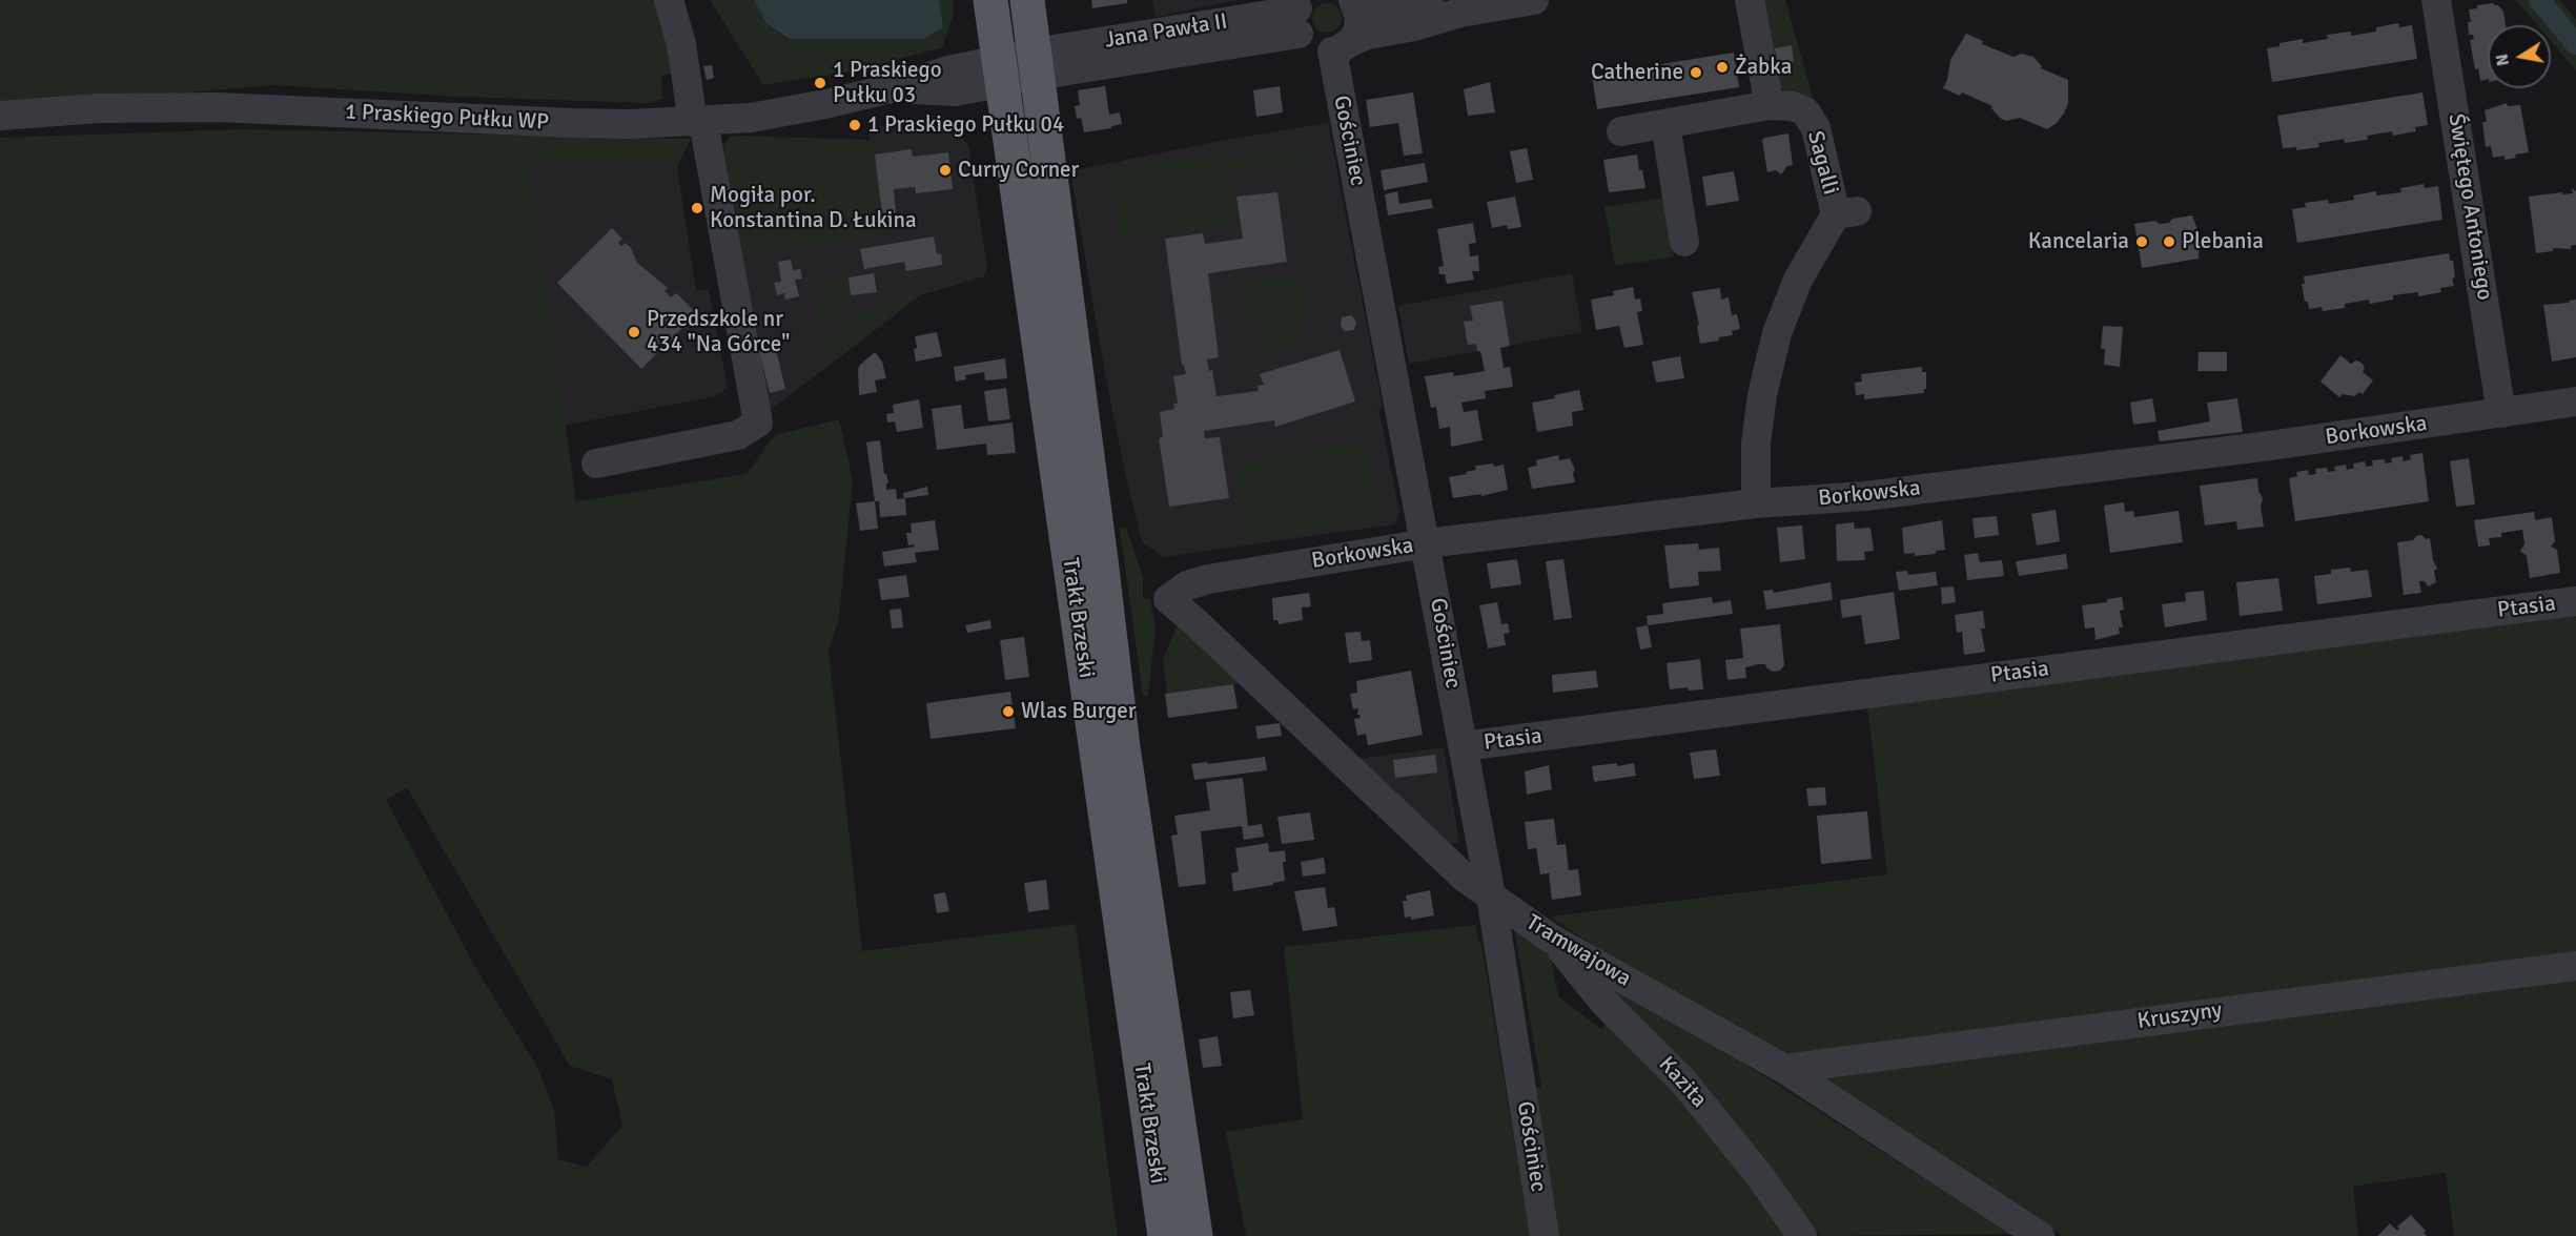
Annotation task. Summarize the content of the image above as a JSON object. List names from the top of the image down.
{
  "streets": {
    "main road": ["Trakt Brzeski"],
    "street": [
      "Jana Pawła II",
      "1 Praskiego Pułku WP",
      "Gościniec",
      "Sagalli",
      "Świętego Antoniego",
      "Borkowska",
      "Ptasia",
      "Tramwajowa",
      "Kruszyny",
      "Kazita"
    ]
  },
  "crossings": [
    ["Jana Pawła II", "1 Praskiego Pułku WP"],
    ["Jana Pawła II", "Trakt Brzeski"],
    ["1 Praskiego Pułku WP", "Trakt Brzeski"],
    ["Gościniec", "Borkowska"],
    ["Gościniec", "Ptasia"],
    ["Gościniec", "Tramwajowa"],
    ["Sagalli", "Borkowska"],
    ["Świętego Antoniego", "Borkowska"],
    ["Borkowska", "Tramwajowa"],
    ["Tramwajowa", "Kruszyny"],
    ["Tramwajowa", "Kazita"]
  ],
  "places": [
    "Żabka",
    "Catherine",
    "1 Praskiego Pułku 03",
    "1 Praskiego Pułku 04",
    "Curry Corner",
    "Mogiła por. Konstantina D. Łukina",
    "Kancelaria",
    "Plebania",
    "Przedszkole nr 434 \"Na Górce\"",
    "Wlas Burger"
  ],
  "north": "left"
}
